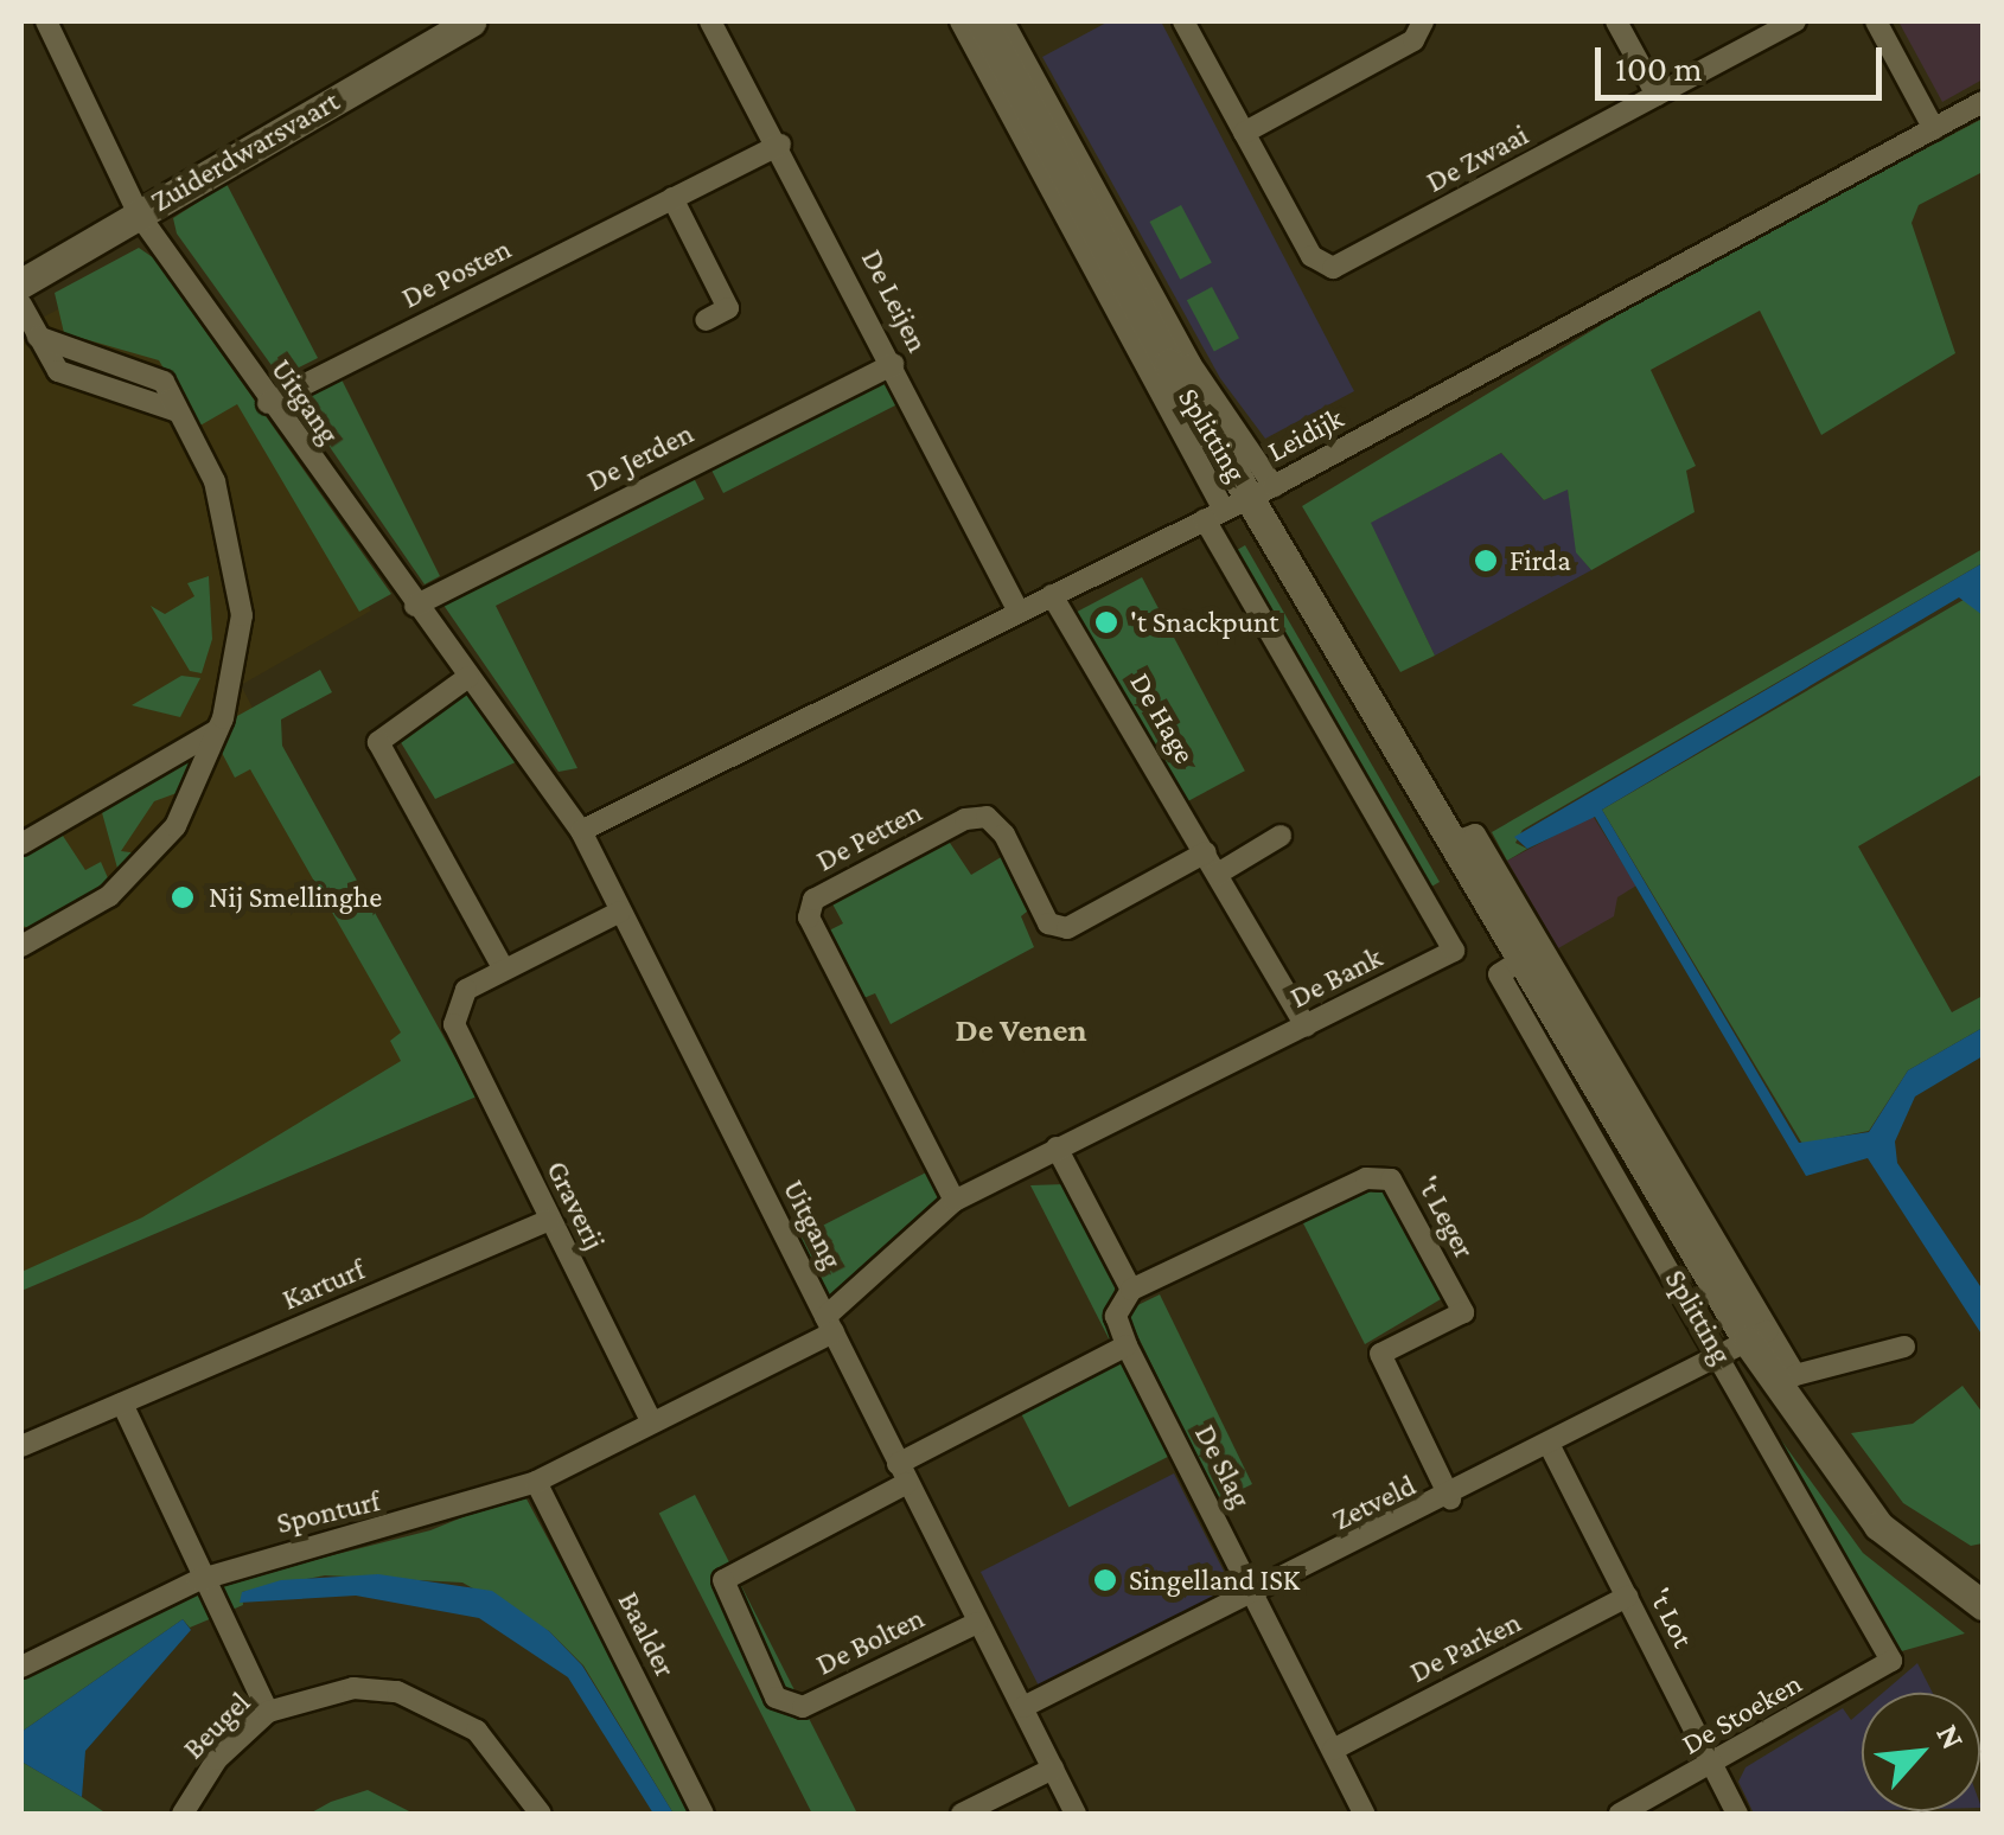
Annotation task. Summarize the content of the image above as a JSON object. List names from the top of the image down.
{
  "streets": {
    "main road": ["Zuiderdwarsvaart", "Splitting"],
    "street": [
      "De Zwaai",
      "De Posten",
      "De Leijen",
      "Uitgang",
      "Leidijk",
      "De Jerden",
      "De Hage",
      "De Petten",
      "De Bank",
      "Graverij",
      "'t Leger",
      "Karturf",
      "De Slag",
      "Zetveld",
      "Sponturf",
      "'t Lot",
      "Baalder",
      "De Bolten",
      "De Parken",
      "De Stoeken",
      "Beugel"
    ]
  },
  "crossings": [
    ["Zuiderdwarsvaart", "Uitgang"],
    ["De Posten", "De Leijen"],
    ["De Posten", "Uitgang"],
    ["De Leijen", "Leidijk"],
    ["De Leijen", "De Jerden"],
    ["Uitgang", "Leidijk"],
    ["Uitgang", "De Jerden"],
    ["Uitgang", "De Bank"],
    ["Uitgang", "Graverij"],
    ["Uitgang", "Zetveld"],
    ["Uitgang", "De Bolten"],
    ["Splitting", "Leidijk"],
    ["Splitting", "De Bank"],
    ["Splitting", "Zetveld"],
    ["Splitting", "De Stoeken"],
    ["Leidijk", "De Hage"],
    ["Leidijk", "De Bank"],
    ["De Hage", "De Petten"],
    ["De Hage", "De Bank"],
    ["De Petten", "De Bank"],
    ["Graverij", "Karturf"],
    ["Graverij", "Sponturf"],
    ["'t Leger", "Zetveld"],
    ["De Slag", "Zetveld"],
    ["De Slag", "De Parken"],
    ["Zetveld", "'t Lot"],
    ["Sponturf", "Baalder"],
    ["'t Lot", "De Parken"],
    ["'t Lot", "De Stoeken"]
  ],
  "districts": ["De Venen"],
  "places": [
    "Firda",
    "'t Snackpunt",
    "Nij Smellinghe",
    "Singelland ISK"
  ],
  "scale_bar": "100 m",
  "north": "top right"
}
